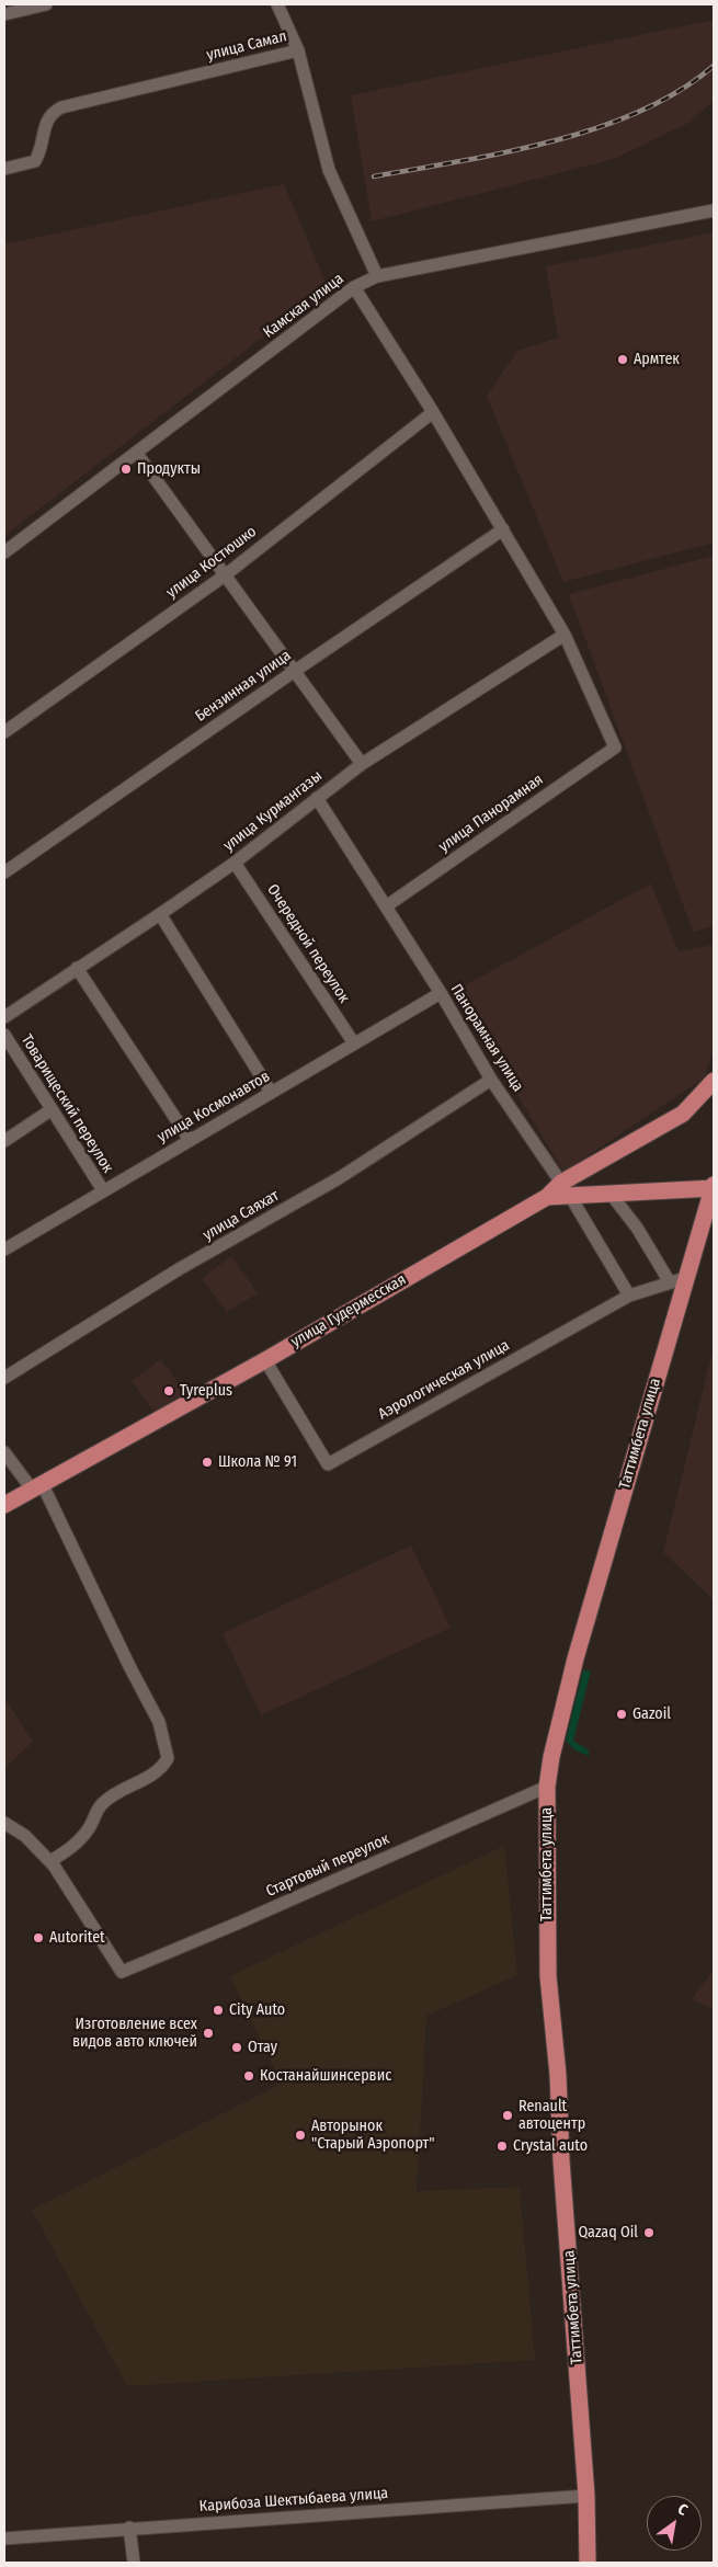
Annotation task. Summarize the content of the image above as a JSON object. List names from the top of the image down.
{
  "streets": {
    "main road": ["улица Гудермесская", "Таттимбета улица"],
    "street": [
      "улица Самал",
      "Камская улица",
      "улица Костюшко",
      "Бензинная улица",
      "улица Курмангазы",
      "улица Панорамная",
      "Очередной переулок",
      "Панорамная улица",
      "Товарищеский переулок",
      "улица Космонавтов",
      "улица Саяхат",
      "Аэрологическая улица",
      "Стартовый переулок",
      "Карибоза Шектыбаева улица"
    ]
  },
  "crossings": [
    ["улица Самал", "Камская улица"],
    ["улица Курмангазы", "улица Панорамная"],
    ["улица Курмангазы", "Очередной переулок"],
    ["улица Курмангазы", "Панорамная улица"],
    ["улица Панорамная", "Панорамная улица"],
    ["Очередной переулок", "улица Космонавтов"],
    ["Панорамная улица", "улица Космонавтов"],
    ["Панорамная улица", "улица Саяхат"],
    ["Панорамная улица", "улица Гудермесская"],
    ["Панорамная улица", "Аэрологическая улица"],
    ["Товарищеский переулок", "улица Космонавтов"],
    ["улица Гудермесская", "Аэрологическая улица"],
    ["улица Гудермесская", "Таттимбета улица"],
    ["Аэрологическая улица", "Таттимбета улица"],
    ["Таттимбета улица", "Стартовый переулок"],
    ["Таттимбета улица", "Карибоза Шектыбаева улица"]
  ],
  "places": [
    "Армтек",
    "Продукты",
    "Tyreplus",
    "Школа № 91",
    "Gazoil",
    "Autoritet",
    "City Auto",
    "Изготовление всех видов авто ключей",
    "Отау",
    "Костанайшинсервис",
    "Renault автоцентр",
    "Авторынок \"Старый Аэропорт\"",
    "Crystal auto",
    "Qazaq Oil"
  ],
  "north": "top right"
}
